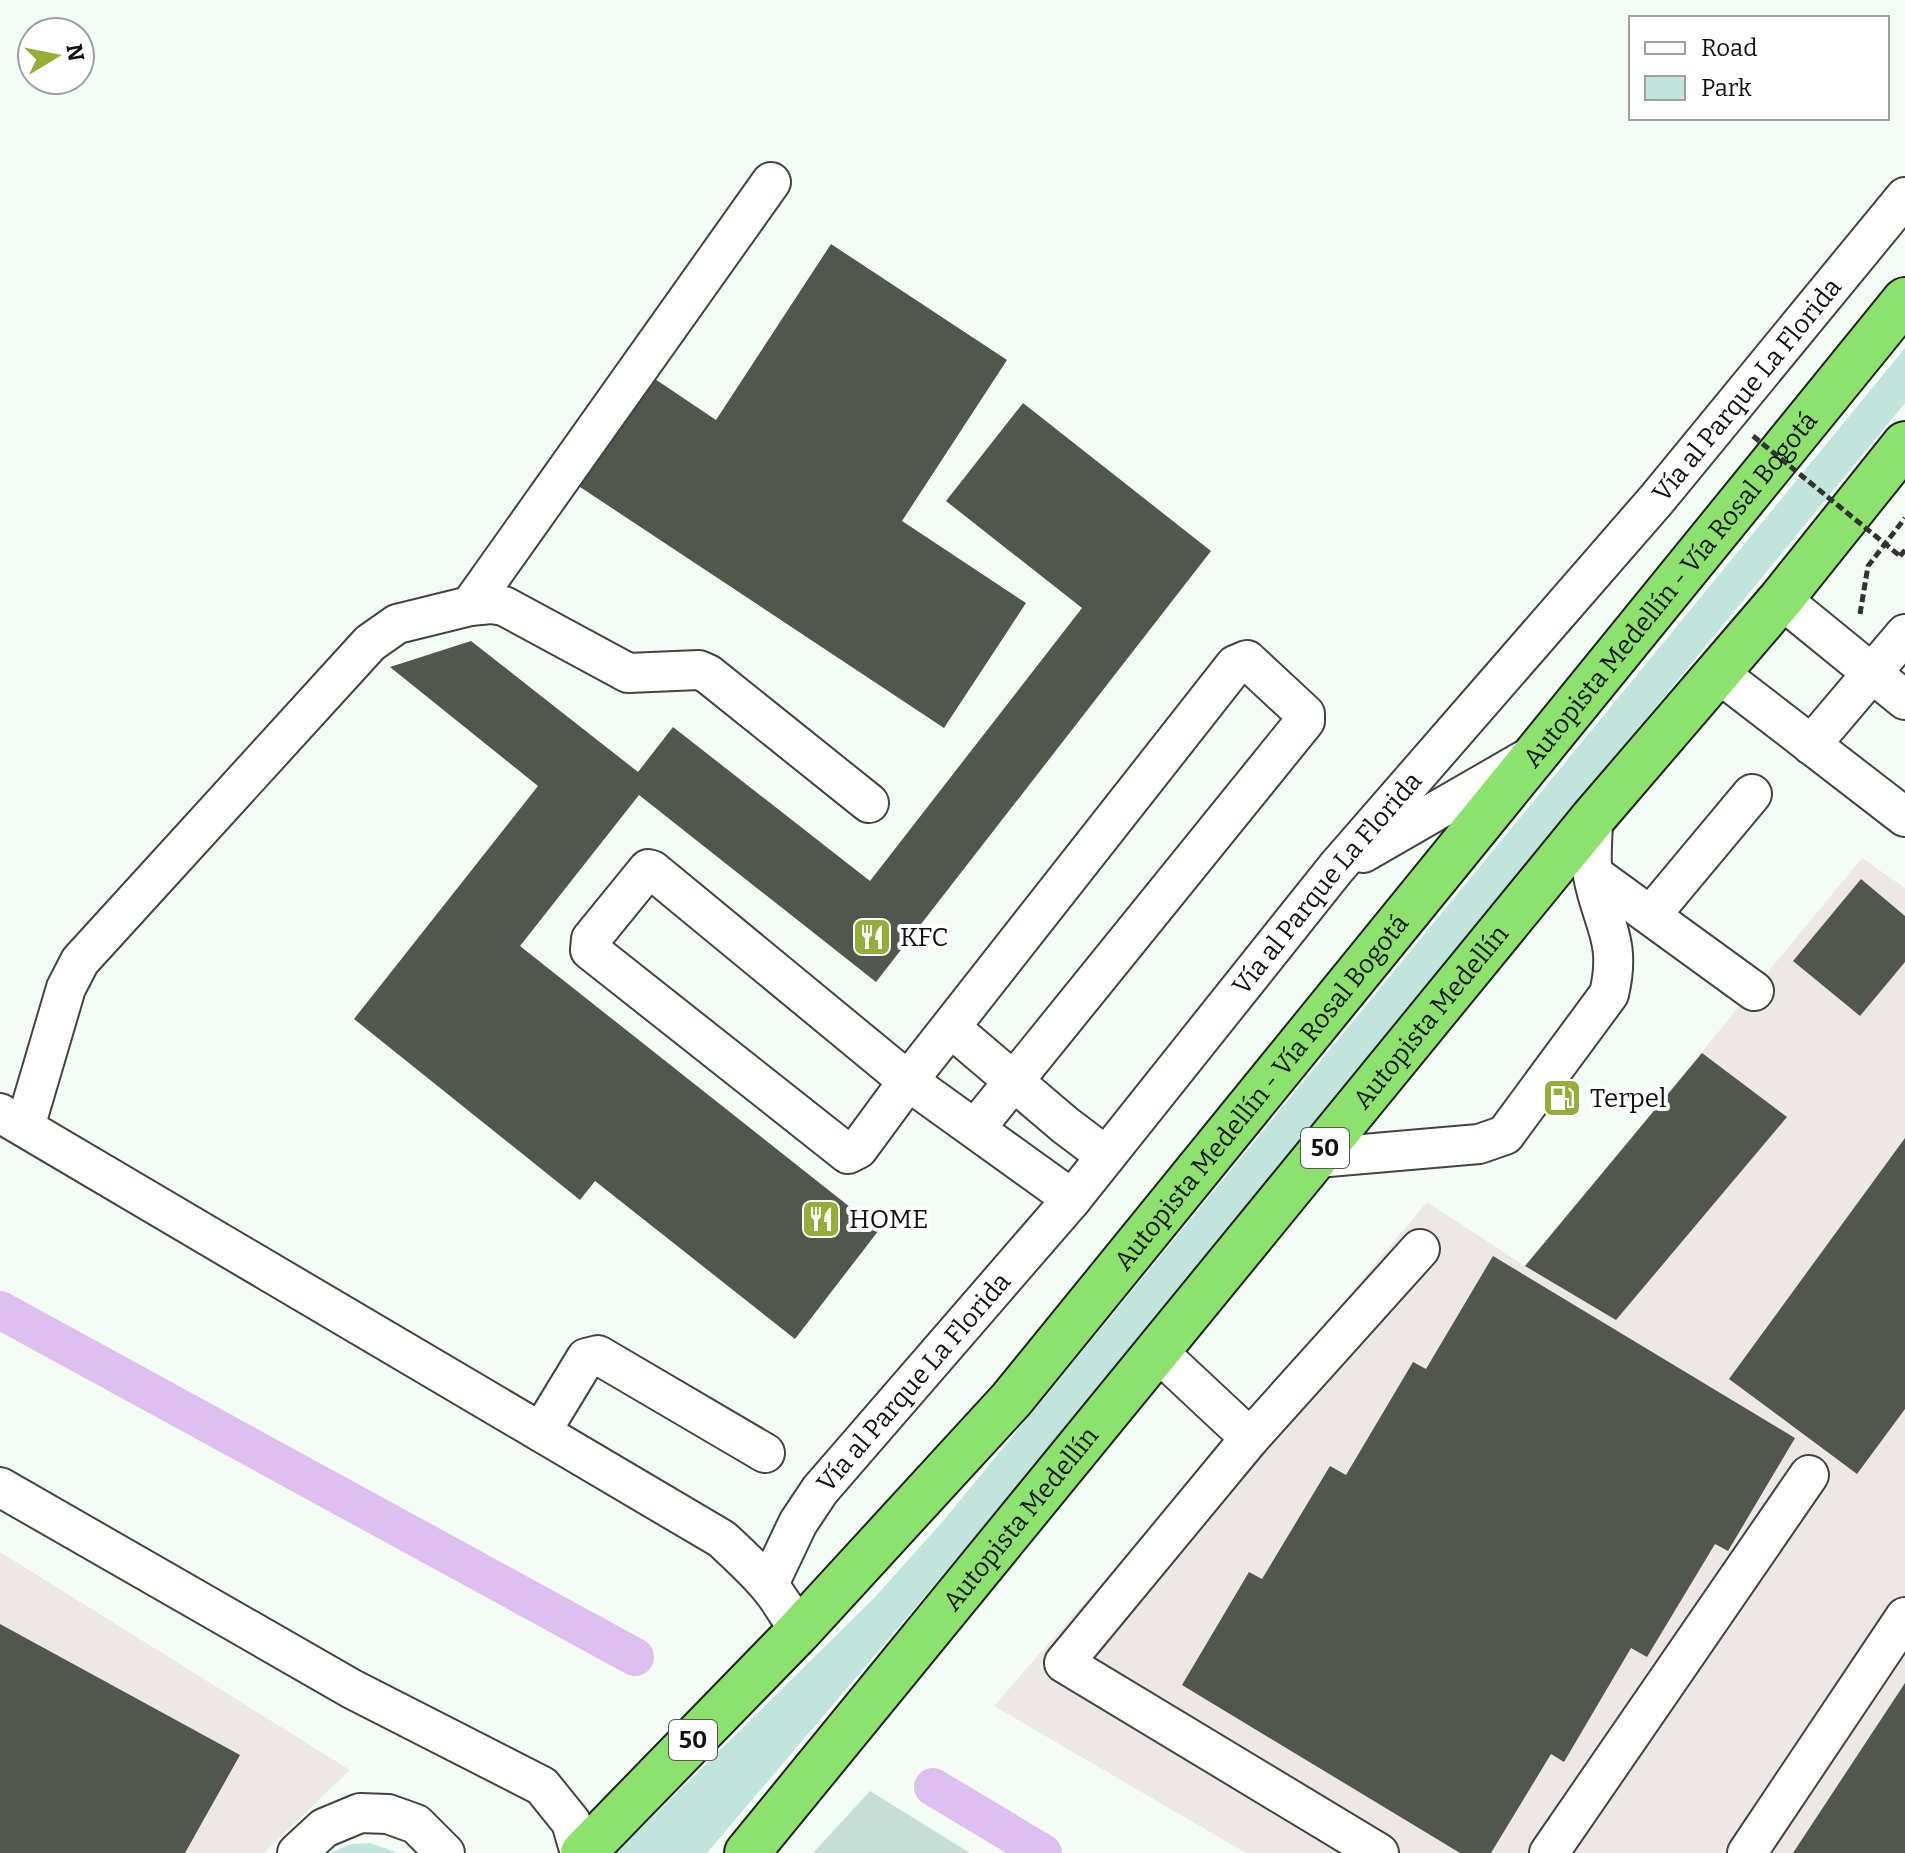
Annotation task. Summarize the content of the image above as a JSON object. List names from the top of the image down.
{
  "streets": {
    "highway": ["Autopista Medellín - Vía Rosal Bogotá", "Autopista Medellín", "50"],
    "street": ["Vía al Parque La Florida"]
  },
  "places": {
    "restaurant": ["KFC", "HOME"],
    "fuel station": ["Terpel"]
  },
  "legend": ["Road", "Park"],
  "north": "right"
}
